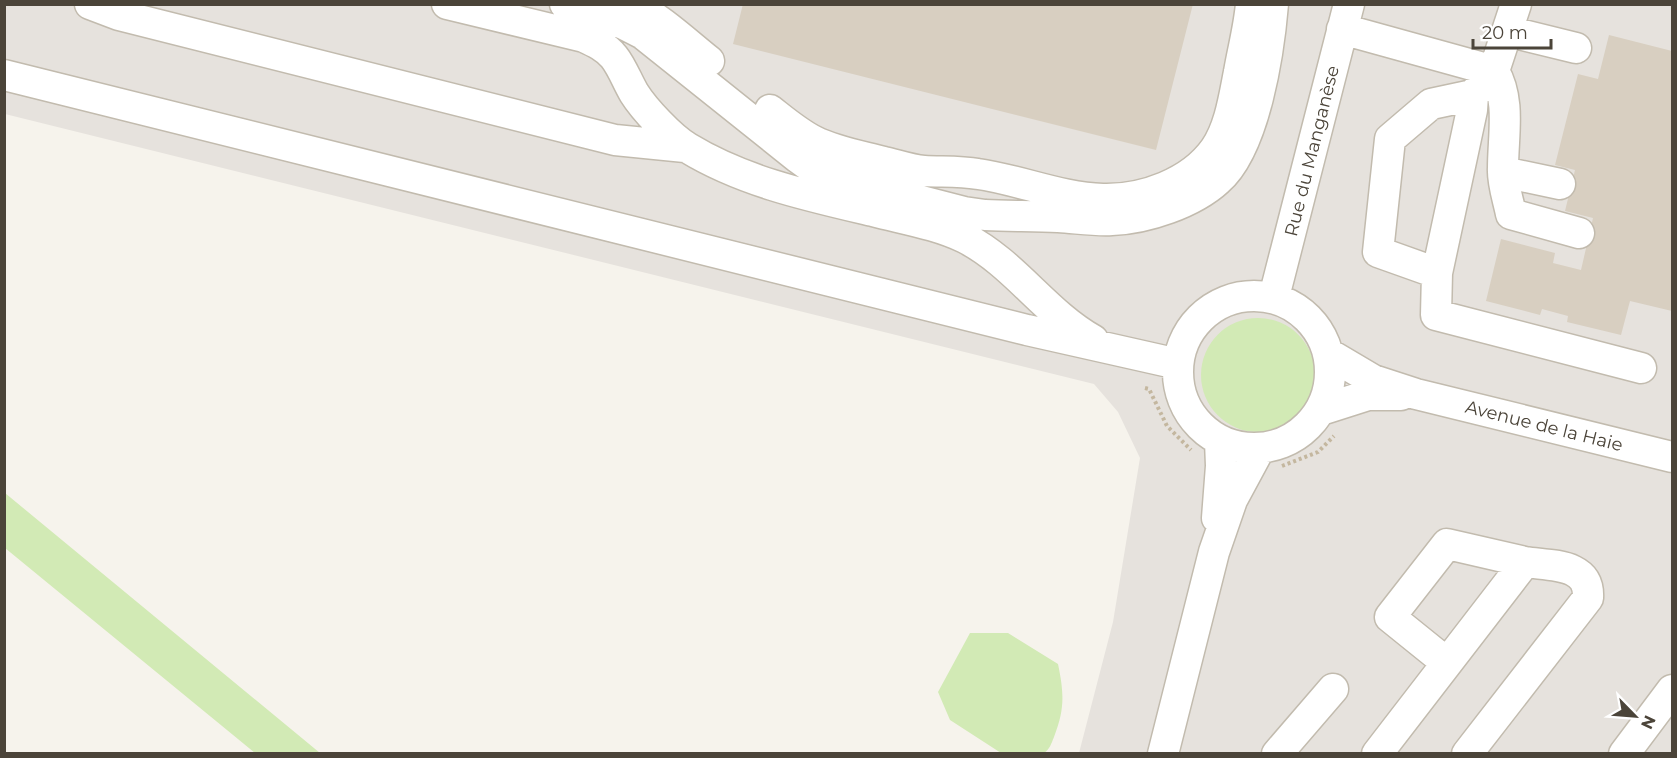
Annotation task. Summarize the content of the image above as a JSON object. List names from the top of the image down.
{
  "streets": {
    "street": ["Rue du Manganèse", "Avenue de la Haie"]
  },
  "scale_bar": "20 m",
  "north": "bottom right"
}
